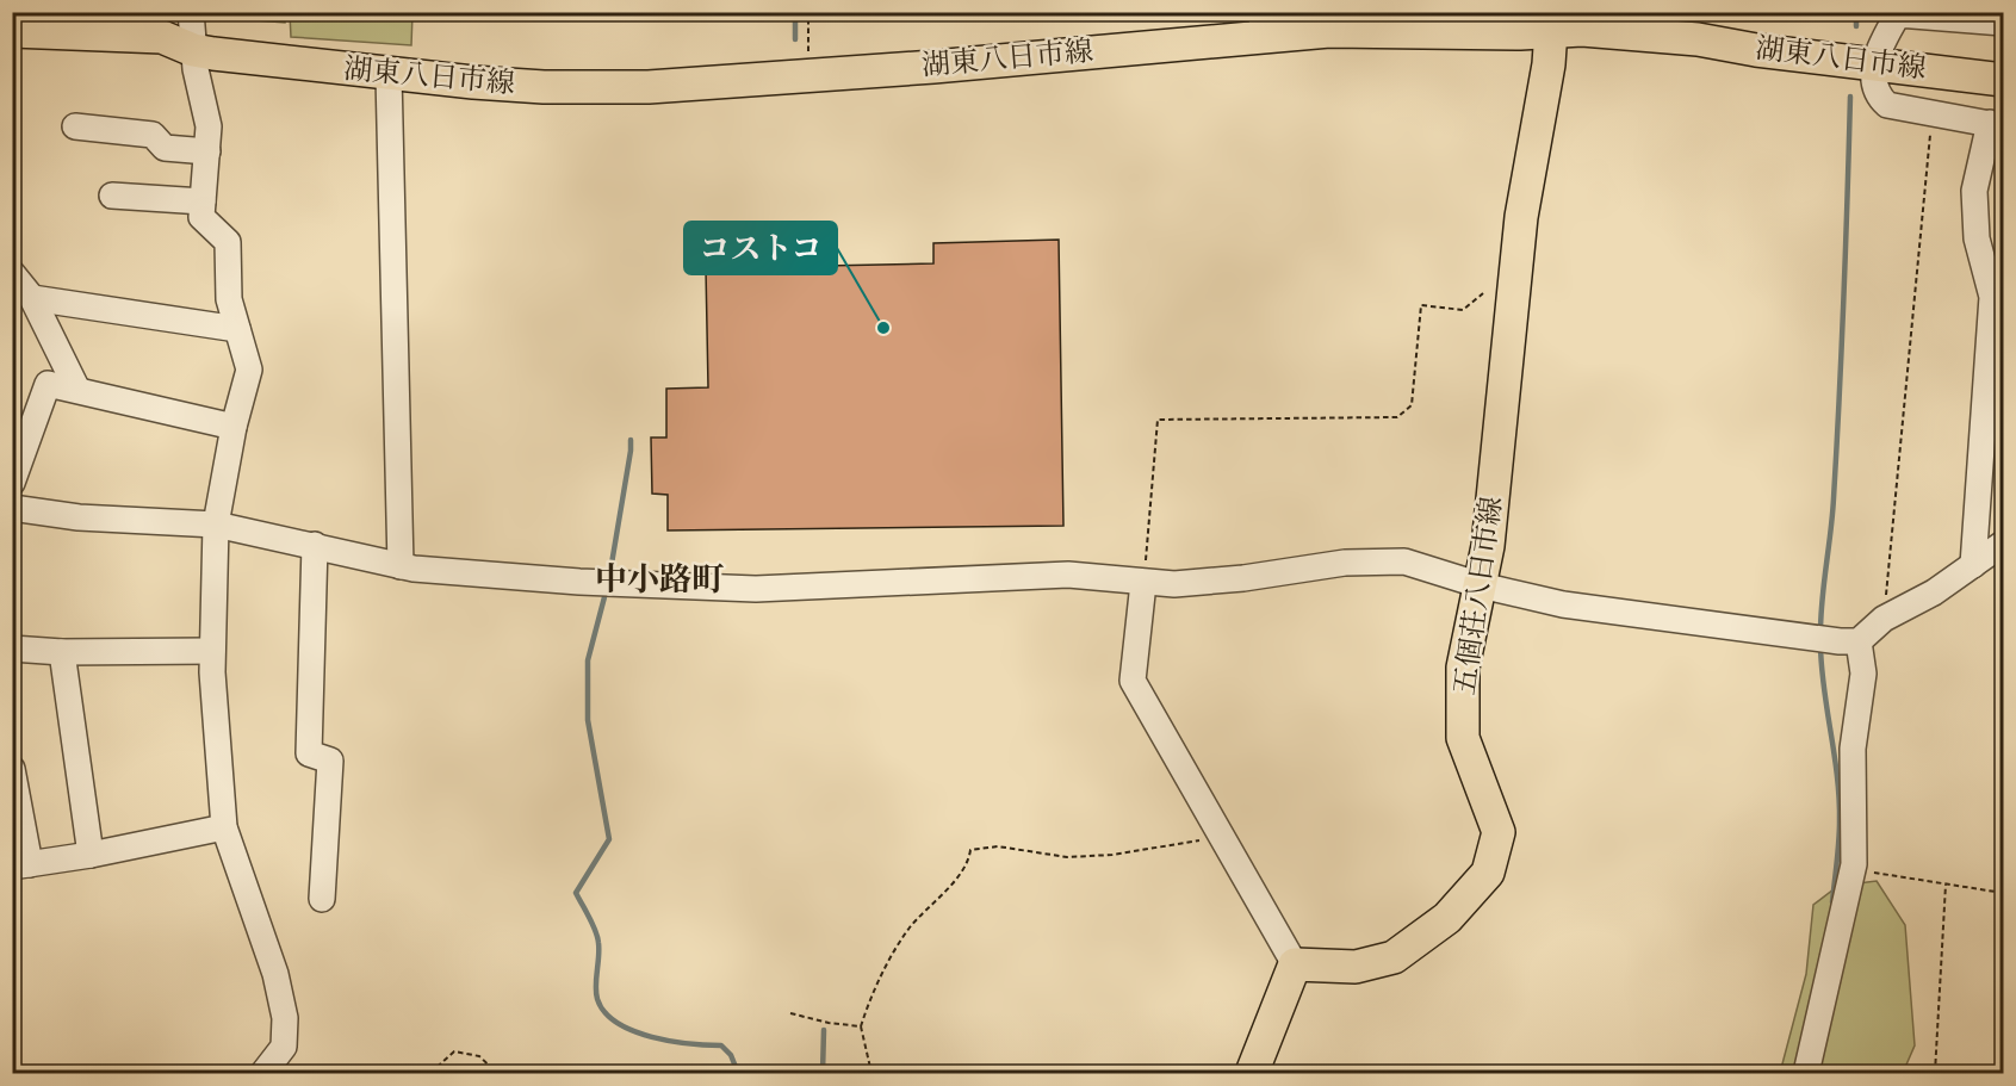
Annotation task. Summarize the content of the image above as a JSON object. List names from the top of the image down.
{
  "streets": {
    "main road": ["湖東八日市線", "五個荘八日市線"]
  },
  "crossings": [
    ["湖東八日市線", "五個荘八日市線"]
  ],
  "districts": ["中小路町"],
  "places": ["コストコ"]
}
